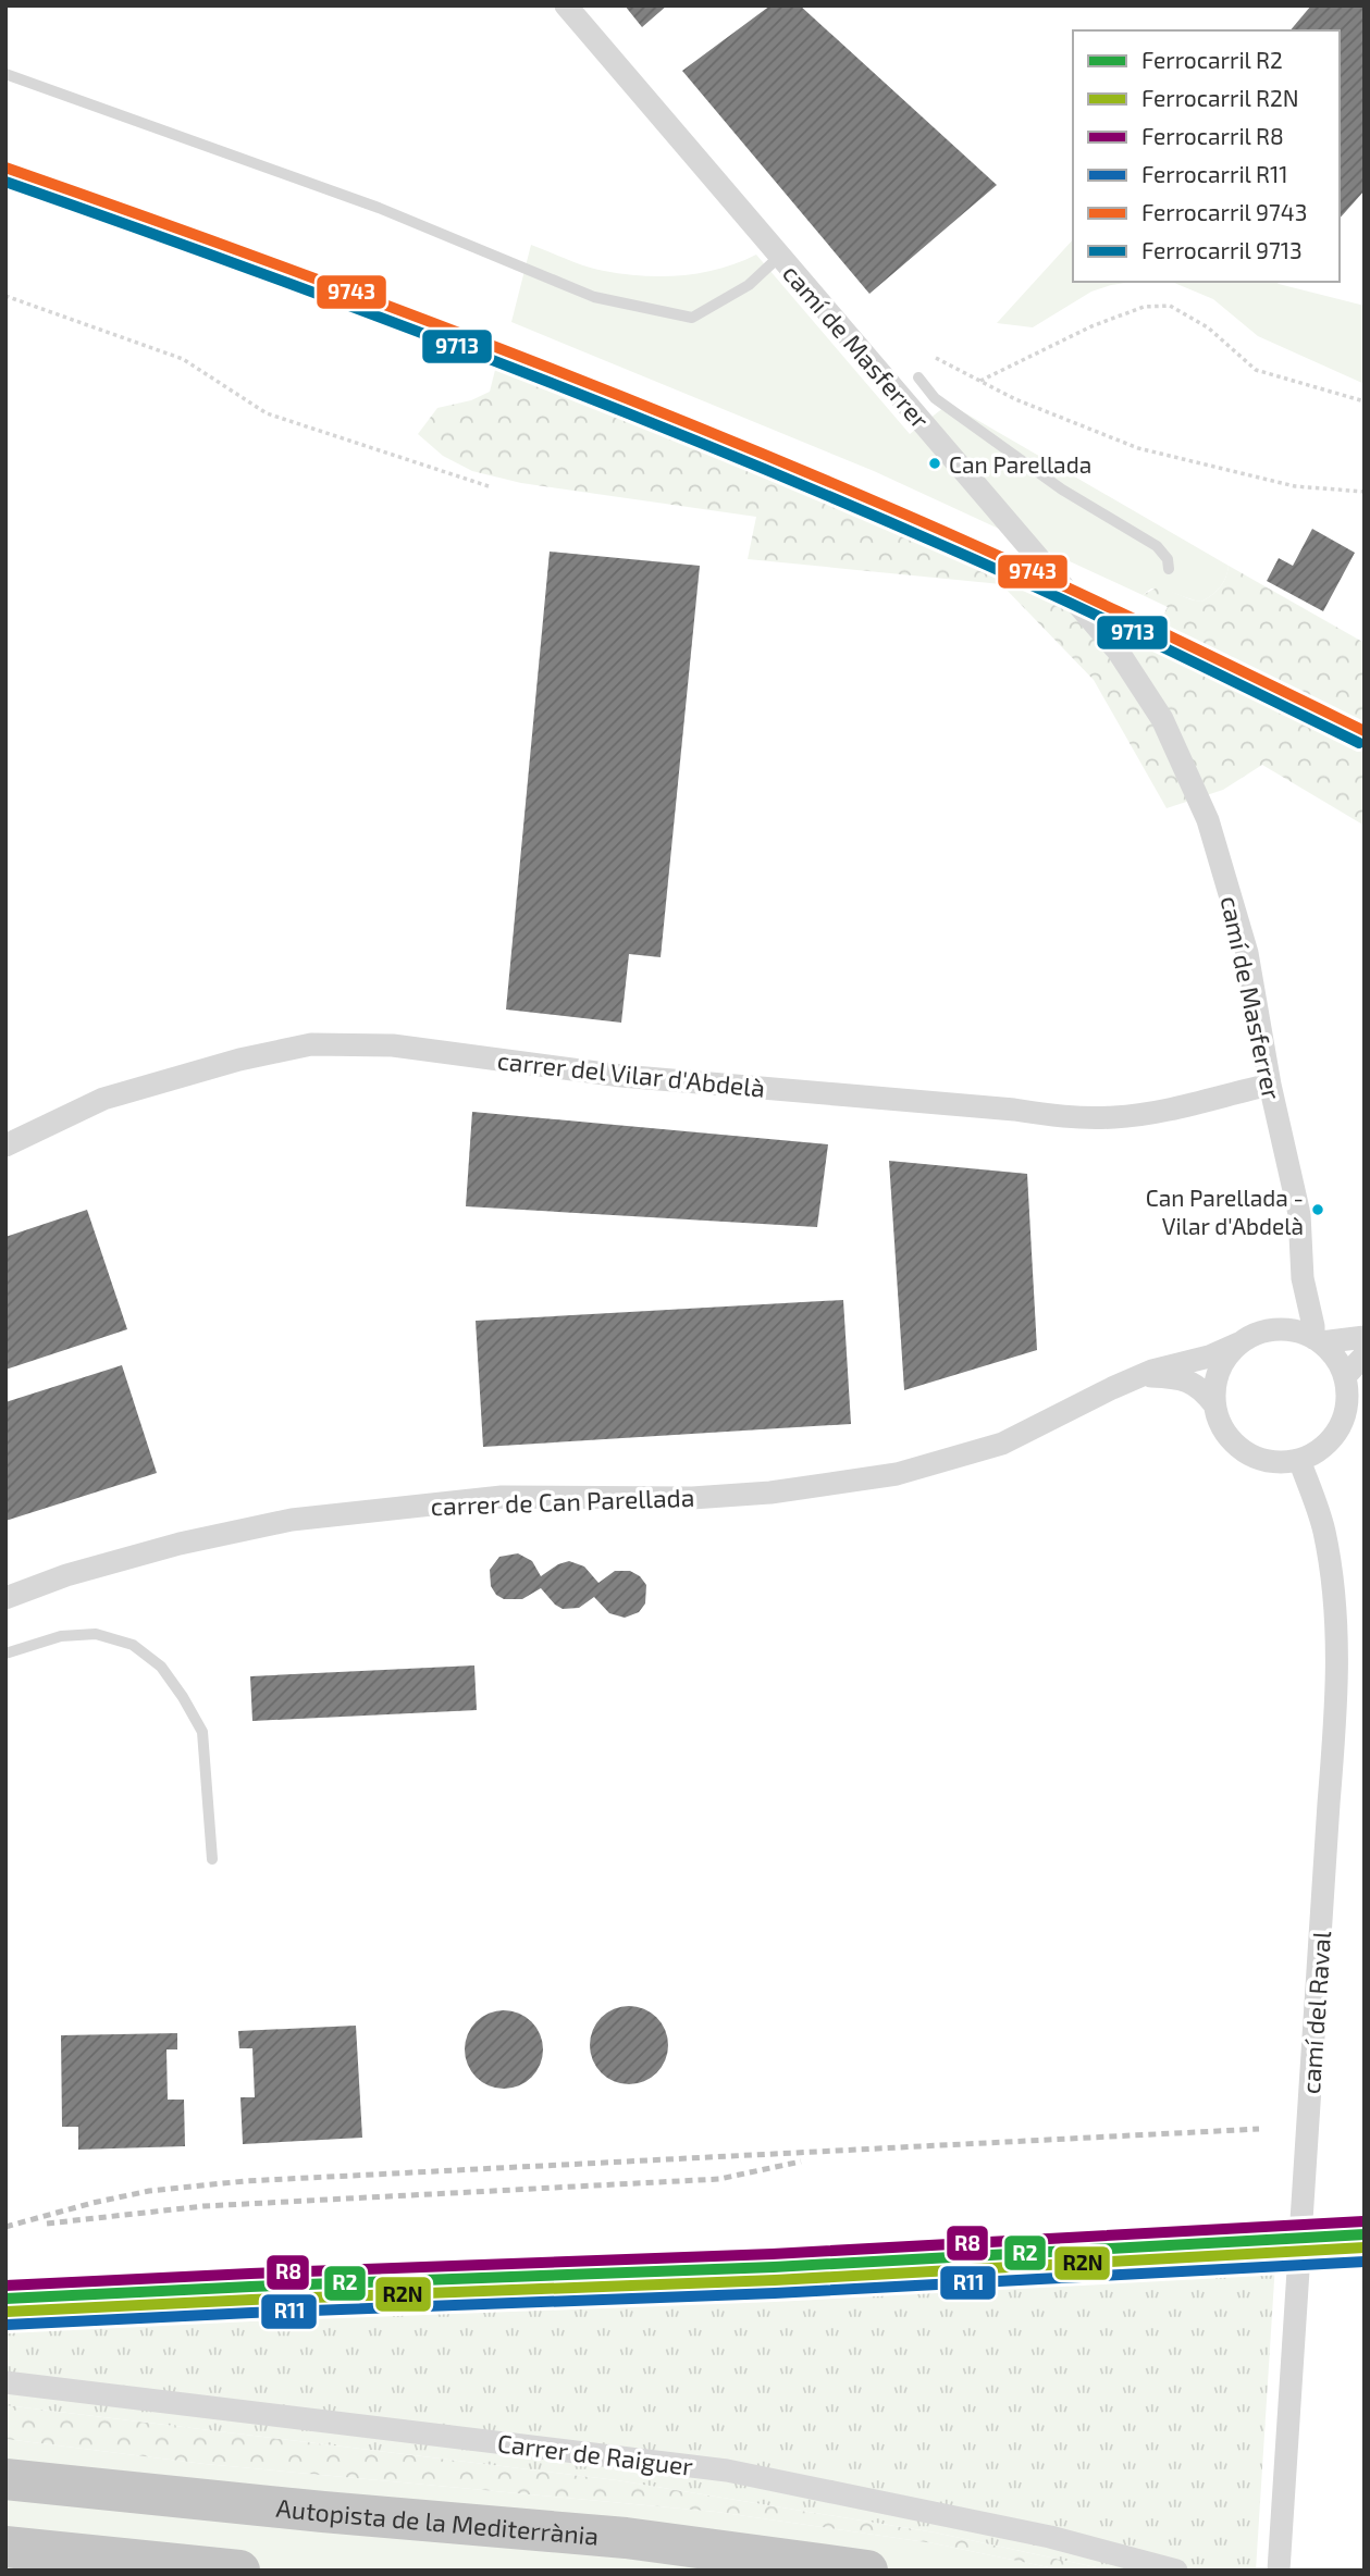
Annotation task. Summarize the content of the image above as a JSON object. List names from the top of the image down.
{
  "streets": {
    "highway": ["Autopista de la Mediterrània"],
    "street": [
      "camí de Masferrer",
      "carrer del Vilar d'Abdelà",
      "carrer de Can Parellada",
      "camí del Raval",
      "Carrer de Raiguer"
    ]
  },
  "crossings": [
    ["camí de Masferrer", "carrer del Vilar d'Abdelà"],
    ["camí de Masferrer", "carrer de Can Parellada"],
    ["camí de Masferrer", "camí del Raval"],
    ["carrer de Can Parellada", "camí del Raval"]
  ],
  "places": ["Can Parellada", "Can Parellada - Vilar d'Abdelà"],
  "lines": [
    "rail line 9743",
    "rail line 9713",
    "rail line R8",
    "rail line R2",
    "rail line R2N",
    "rail line R11"
  ],
  "legend": [
    "Ferrocarril R2",
    "Ferrocarril R2N",
    "Ferrocarril R8",
    "Ferrocarril R11",
    "Ferrocarril 9743",
    "Ferrocarril 9713"
  ]
}
